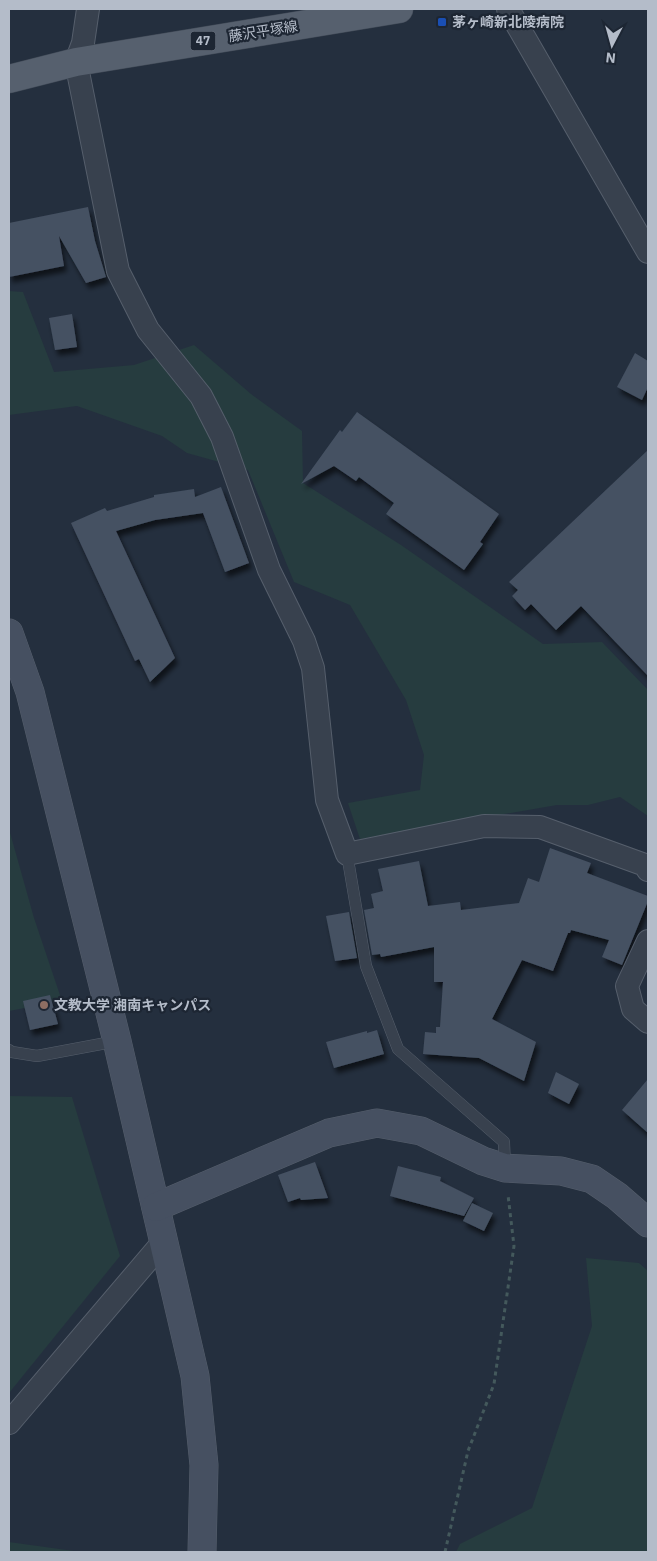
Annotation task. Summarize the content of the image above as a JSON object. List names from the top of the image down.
{
  "streets": {
    "main road": ["藤沢平塚線", "47"]
  },
  "places": {
    "transit": ["茅ヶ崎新北陵病院"],
    "other": ["文教大学 湘南キャンパス"]
  },
  "north": "bottom"
}
